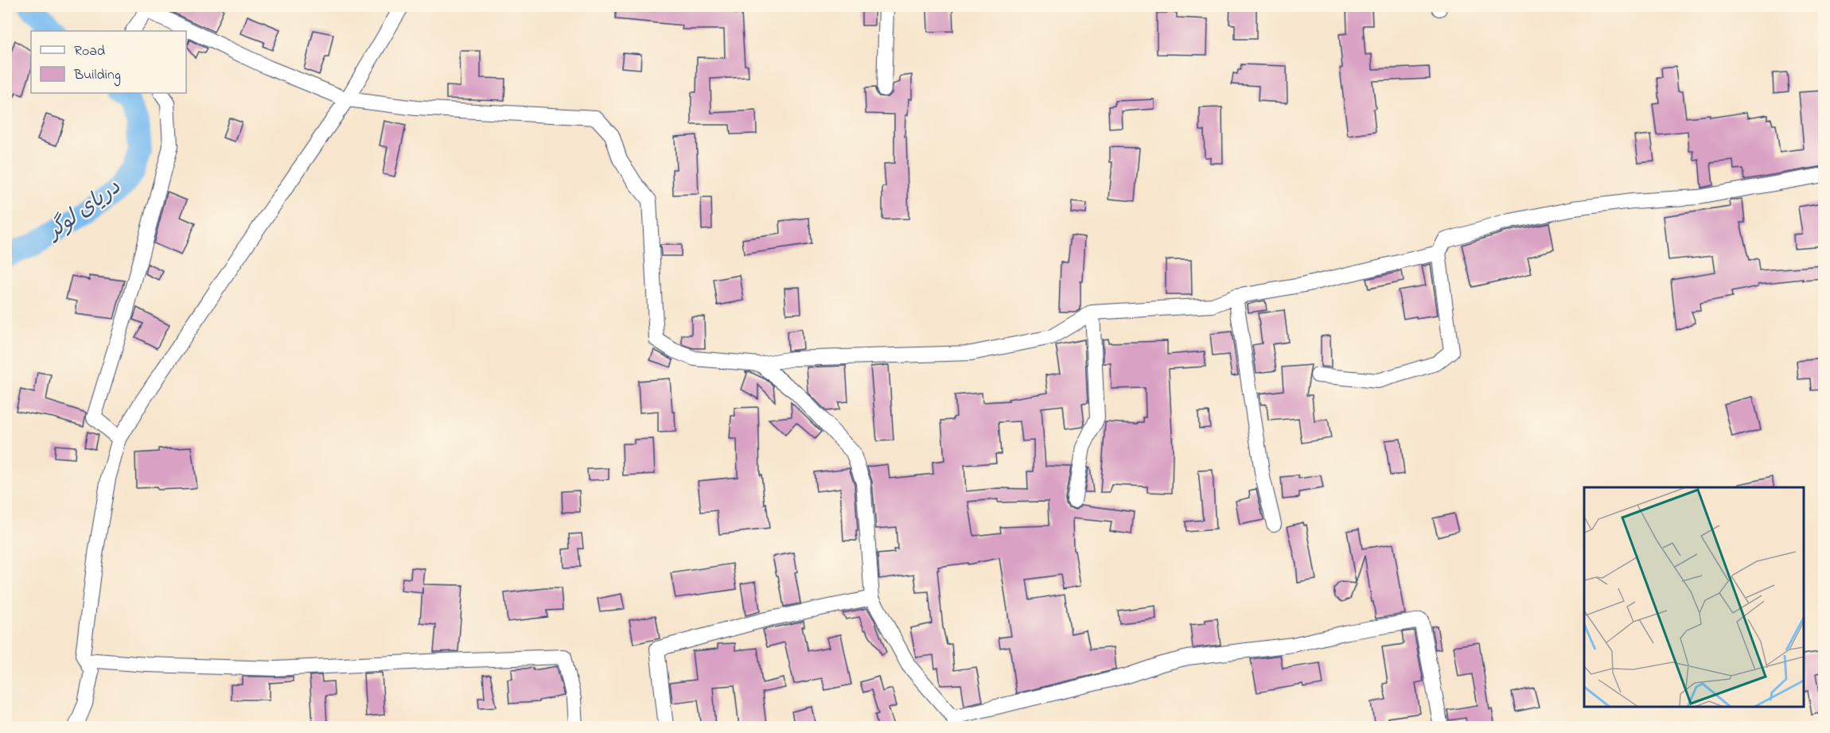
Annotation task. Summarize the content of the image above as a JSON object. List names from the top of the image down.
{
  "water": ["دریای لوگر"],
  "legend": ["Road", "Building"]
}
